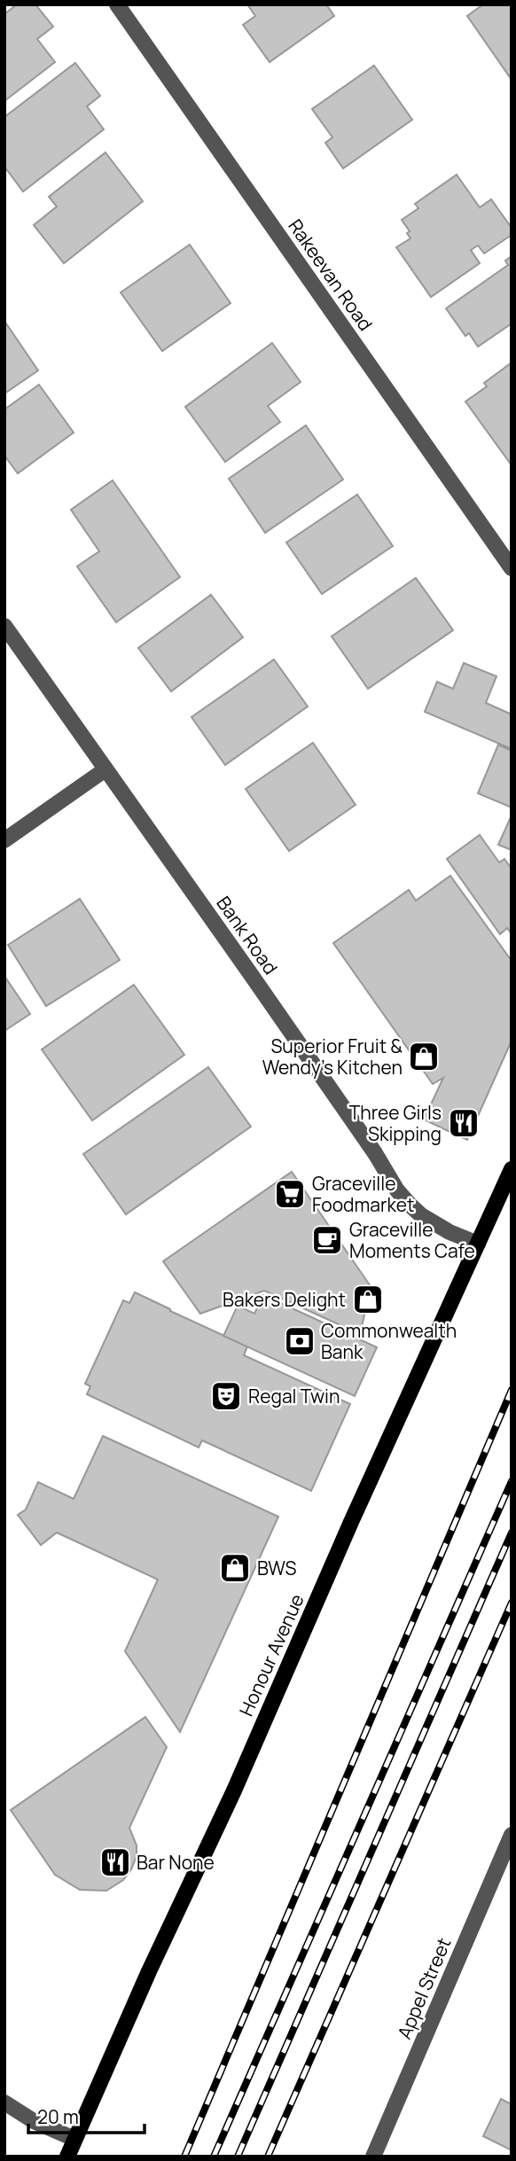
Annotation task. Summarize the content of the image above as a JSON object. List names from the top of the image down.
{
  "streets": {
    "main road": ["Honour Avenue"],
    "street": ["Rakeevan Road", "Bank Road", "Appel Street"]
  },
  "crossings": [
    ["Bank Road", "Honour Avenue"]
  ],
  "places": {
    "shop": ["Superior Fruit & Wendy's Kitchen", "Bakers Delight", "BWS"],
    "restaurant": ["Three Girls Skipping", "Bar None"],
    "supermarket": ["Graceville Foodmarket"],
    "cafe": ["Graceville Moments Cafe"],
    "bank": ["Commonwealth Bank"],
    "theatre": ["Regal Twin"]
  },
  "scale_bar": "20 m"
}
